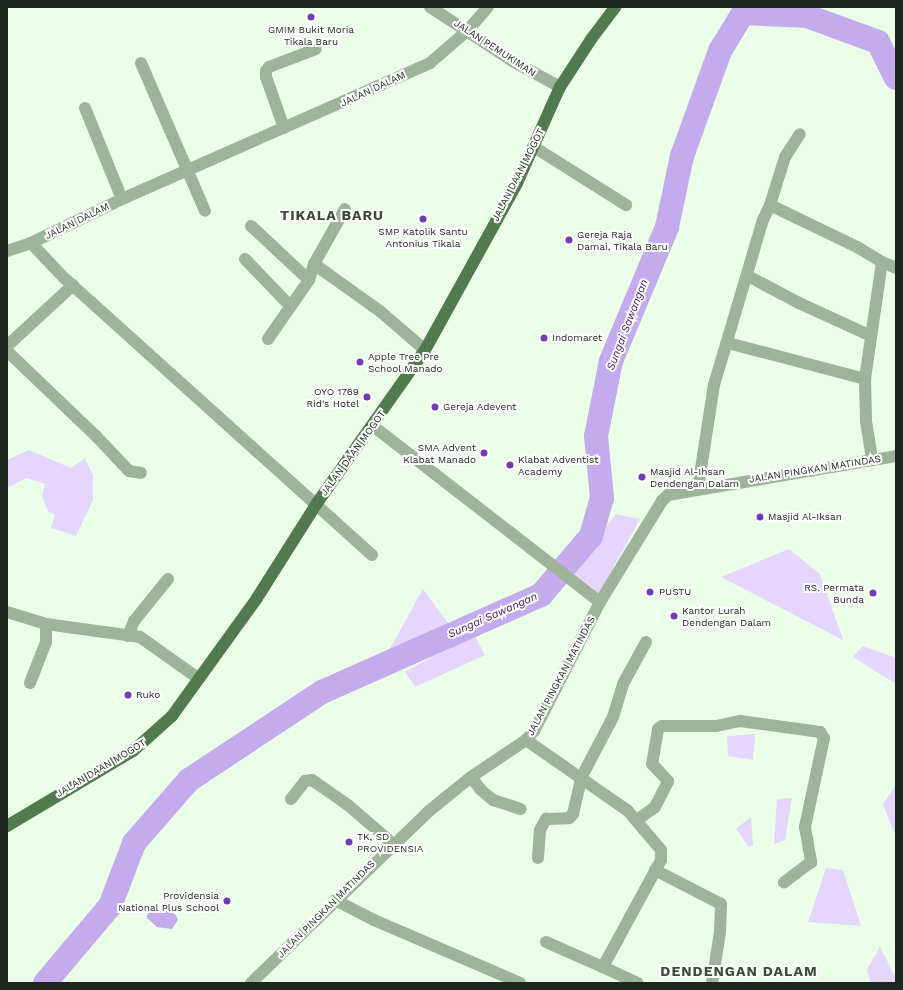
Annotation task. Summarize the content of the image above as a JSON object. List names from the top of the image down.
{
  "streets": {
    "main road": ["JALAN DAAN MOGOT"],
    "street": ["JALAN PEMUKIMAN", "JALAN DALAM", "JALAN PINGKAN MATINDAS"]
  },
  "crossings": [
    ["JALAN PEMUKIMAN", "JALAN DALAM"],
    ["JALAN PEMUKIMAN", "JALAN DAAN MOGOT"],
    ["JALAN DALAM", "JALAN DAAN MOGOT"]
  ],
  "districts": ["TIKALA BARU", "DENDENGAN DALAM"],
  "water": ["Sungai Sawangan"],
  "places": [
    "GMIM Bukit Moria Tikala Baru",
    "SMP Katolik Santu Antonius Tikala",
    "Gereja Raja Damai, Tikala Baru",
    "Indomaret",
    "Apple Tree Pre School Manado",
    "OYO 1769 Rid's Hotel",
    "Gereja Adevent",
    "SMA Advent Klabat Manado",
    "Klabat Adventist Academy",
    "Masjid Al-Ihsan Dendengan Dalam",
    "Masjid Al-Iksan",
    "PUSTU",
    "RS. Permata Bunda",
    "Kantor Lurah Dendengan Dalam",
    "Ruko",
    "TK, SD PROVIDENSIA",
    "Providensia National Plus School"
  ]
}
